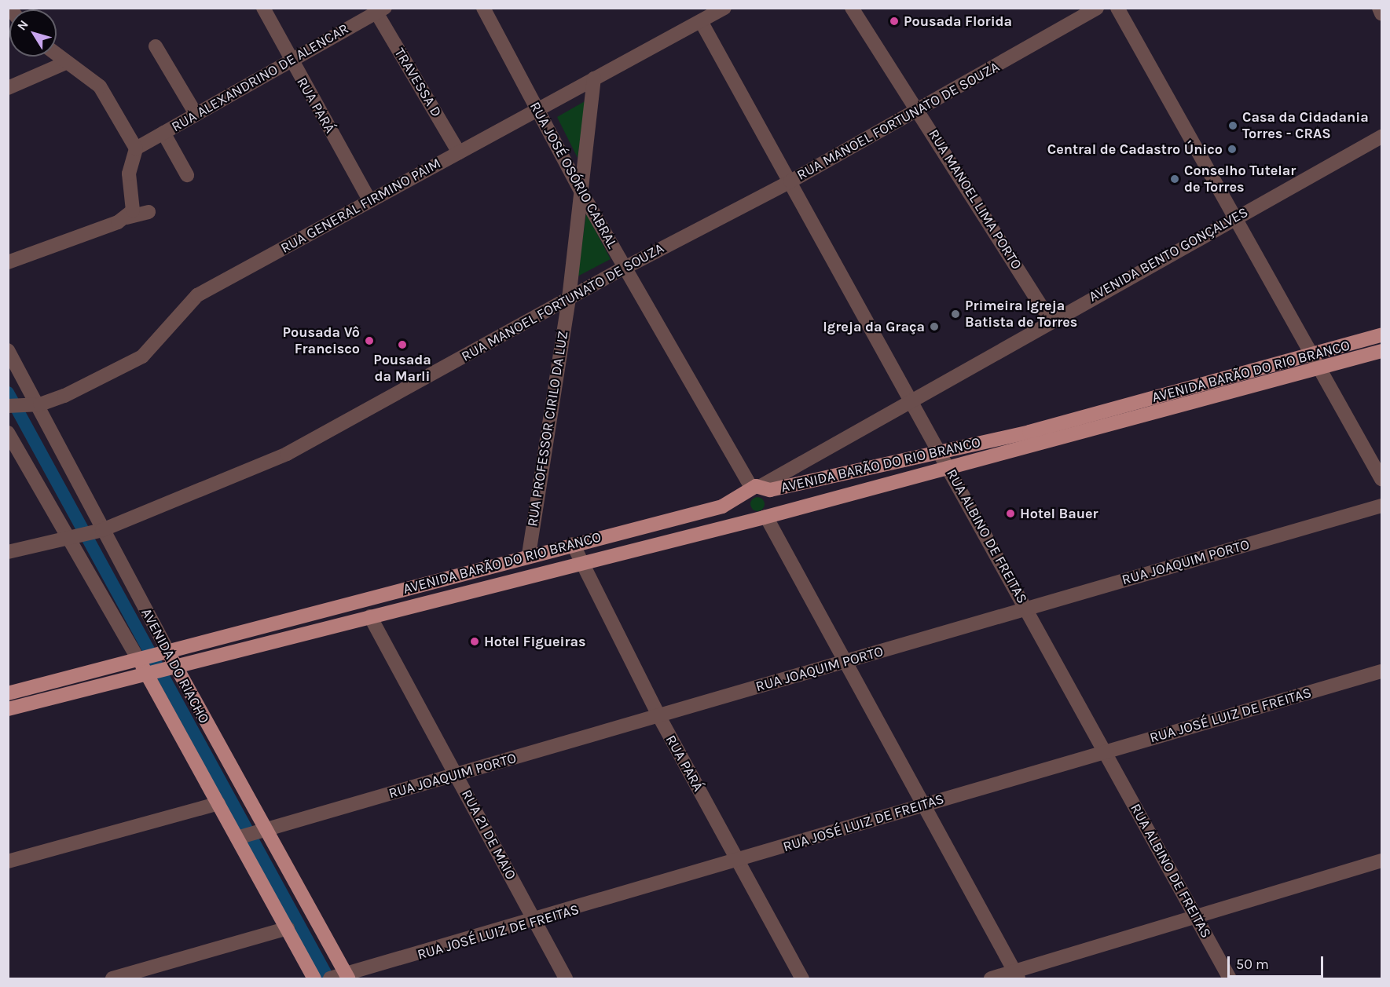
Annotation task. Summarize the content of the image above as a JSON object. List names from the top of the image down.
{
  "streets": {
    "main road": ["AVENIDA BARÃO DO RIO BRANCO", "AVENIDA DO RIACHO"],
    "street": [
      "RUA ALEXANDRINO DE ALENCAR",
      "TRAVESSA D",
      "RUA PARÁ",
      "RUA MANOEL FORTUNATO DE SOUZA",
      "RUA JOSÉ OSÓRIO CABRAL",
      "RUA MANOEL LIMA PORTO",
      "RUA GENERAL FIRMINO PAIM",
      "AVENIDA BENTO GONÇALVES",
      "RUA PROFESSOR CIRILO DA LUZ",
      "RUA ALBINO DE FREITAS",
      "RUA JOAQUIM PORTO",
      "RUA JOSÉ LUIZ DE FREITAS",
      "RUA 21 DE MAIO"
    ]
  },
  "crossings": [
    ["RUA ALEXANDRINO DE ALENCAR", "TRAVESSA D"],
    ["RUA ALEXANDRINO DE ALENCAR", "RUA PARÁ"],
    ["TRAVESSA D", "RUA GENERAL FIRMINO PAIM"],
    ["RUA PARÁ", "RUA GENERAL FIRMINO PAIM"],
    ["RUA PARÁ", "AVENIDA BARÃO DO RIO BRANCO"],
    ["RUA PARÁ", "RUA JOAQUIM PORTO"],
    ["RUA PARÁ", "RUA JOSÉ LUIZ DE FREITAS"],
    ["RUA MANOEL FORTUNATO DE SOUZA", "RUA JOSÉ OSÓRIO CABRAL"],
    ["RUA MANOEL FORTUNATO DE SOUZA", "RUA MANOEL LIMA PORTO"],
    ["RUA MANOEL FORTUNATO DE SOUZA", "RUA PROFESSOR CIRILO DA LUZ"],
    ["RUA MANOEL FORTUNATO DE SOUZA", "RUA ALBINO DE FREITAS"],
    ["RUA MANOEL FORTUNATO DE SOUZA", "AVENIDA DO RIACHO"],
    ["RUA JOSÉ OSÓRIO CABRAL", "RUA GENERAL FIRMINO PAIM"],
    ["RUA JOSÉ OSÓRIO CABRAL", "AVENIDA BENTO GONÇALVES"],
    ["RUA JOSÉ OSÓRIO CABRAL", "AVENIDA BARÃO DO RIO BRANCO"],
    ["RUA JOSÉ OSÓRIO CABRAL", "RUA PROFESSOR CIRILO DA LUZ"],
    ["RUA MANOEL LIMA PORTO", "AVENIDA BENTO GONÇALVES"],
    ["RUA GENERAL FIRMINO PAIM", "RUA PROFESSOR CIRILO DA LUZ"],
    ["RUA GENERAL FIRMINO PAIM", "RUA ALBINO DE FREITAS"],
    ["RUA GENERAL FIRMINO PAIM", "AVENIDA DO RIACHO"],
    ["AVENIDA BENTO GONÇALVES", "AVENIDA BARÃO DO RIO BRANCO"],
    ["AVENIDA BENTO GONÇALVES", "RUA ALBINO DE FREITAS"],
    ["AVENIDA BARÃO DO RIO BRANCO", "RUA PROFESSOR CIRILO DA LUZ"],
    ["AVENIDA BARÃO DO RIO BRANCO", "RUA ALBINO DE FREITAS"],
    ["AVENIDA BARÃO DO RIO BRANCO", "AVENIDA DO RIACHO"],
    ["AVENIDA BARÃO DO RIO BRANCO", "RUA 21 DE MAIO"],
    ["RUA ALBINO DE FREITAS", "RUA JOAQUIM PORTO"],
    ["RUA ALBINO DE FREITAS", "RUA JOSÉ LUIZ DE FREITAS"],
    ["RUA JOAQUIM PORTO", "AVENIDA DO RIACHO"],
    ["RUA JOAQUIM PORTO", "RUA 21 DE MAIO"],
    ["AVENIDA DO RIACHO", "RUA JOSÉ LUIZ DE FREITAS"],
    ["RUA JOSÉ LUIZ DE FREITAS", "RUA 21 DE MAIO"]
  ],
  "places": [
    "Pousada Florida",
    "Casa da Cidadania Torres - CRAS",
    "Central de Cadastro Único",
    "Conselho Tutelar de Torres",
    "Primeira Igreja Batista de Torres",
    "Igreja da Graça",
    "Pousada Vô Francisco",
    "Pousada da Marli",
    "Hotel Bauer",
    "Hotel Figueiras"
  ],
  "scale_bar": "50 m",
  "north": "top left"
}
